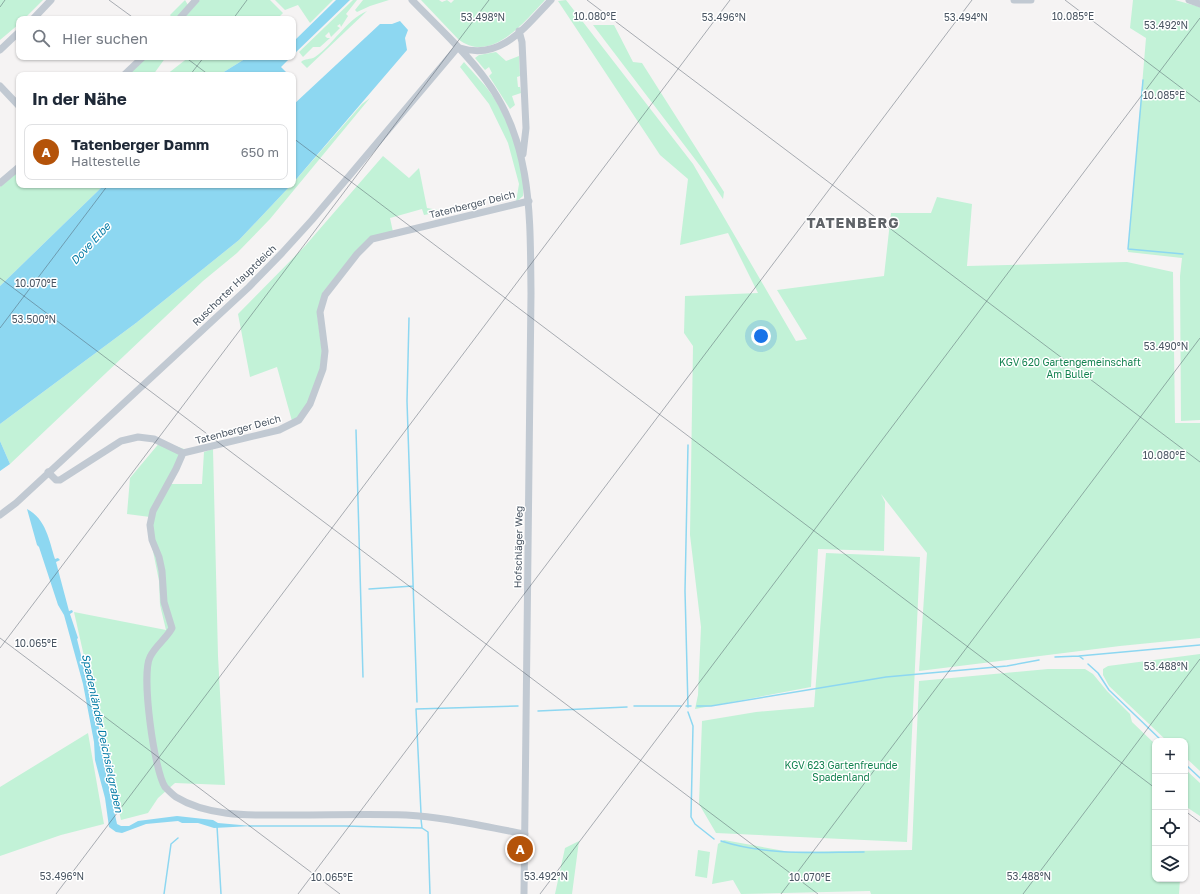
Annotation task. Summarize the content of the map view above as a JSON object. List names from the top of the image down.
{
  "streets": {
    "street": ["Tatenberger Deich", "Ruschorter Hauptdeich", "Hofschläger Weg"]
  },
  "crossings": [
    ["Tatenberger Deich", "Hofschläger Weg"]
  ],
  "districts": ["TATENBERG"],
  "water": ["Dove Elbe", "Spadenländer Deichsielgraben"],
  "parks": ["KGV 620 Gartengemeinschaft Am Buller", "KGV 623 Gartenfreunde Spadenland"],
  "page": {
    "search": "Hier suchen",
    "heading": "In der Nähe",
    "list": [
      {
        "mark": "A",
        "name": "Tatenberger Damm",
        "note": "Haltestelle",
        "value": "650 m"
      }
    ],
    "map_buttons": ["+", "−"],
    "pins": "A"
  },
  "coordinates": [
    "10.080°E",
    "10.085°E",
    "53.494°N",
    "53.498°N",
    "53.496°N",
    "53.492°N",
    "10.070°E",
    "53.500°N",
    "53.490°N",
    "10.065°E",
    "53.488°N"
  ]
}
